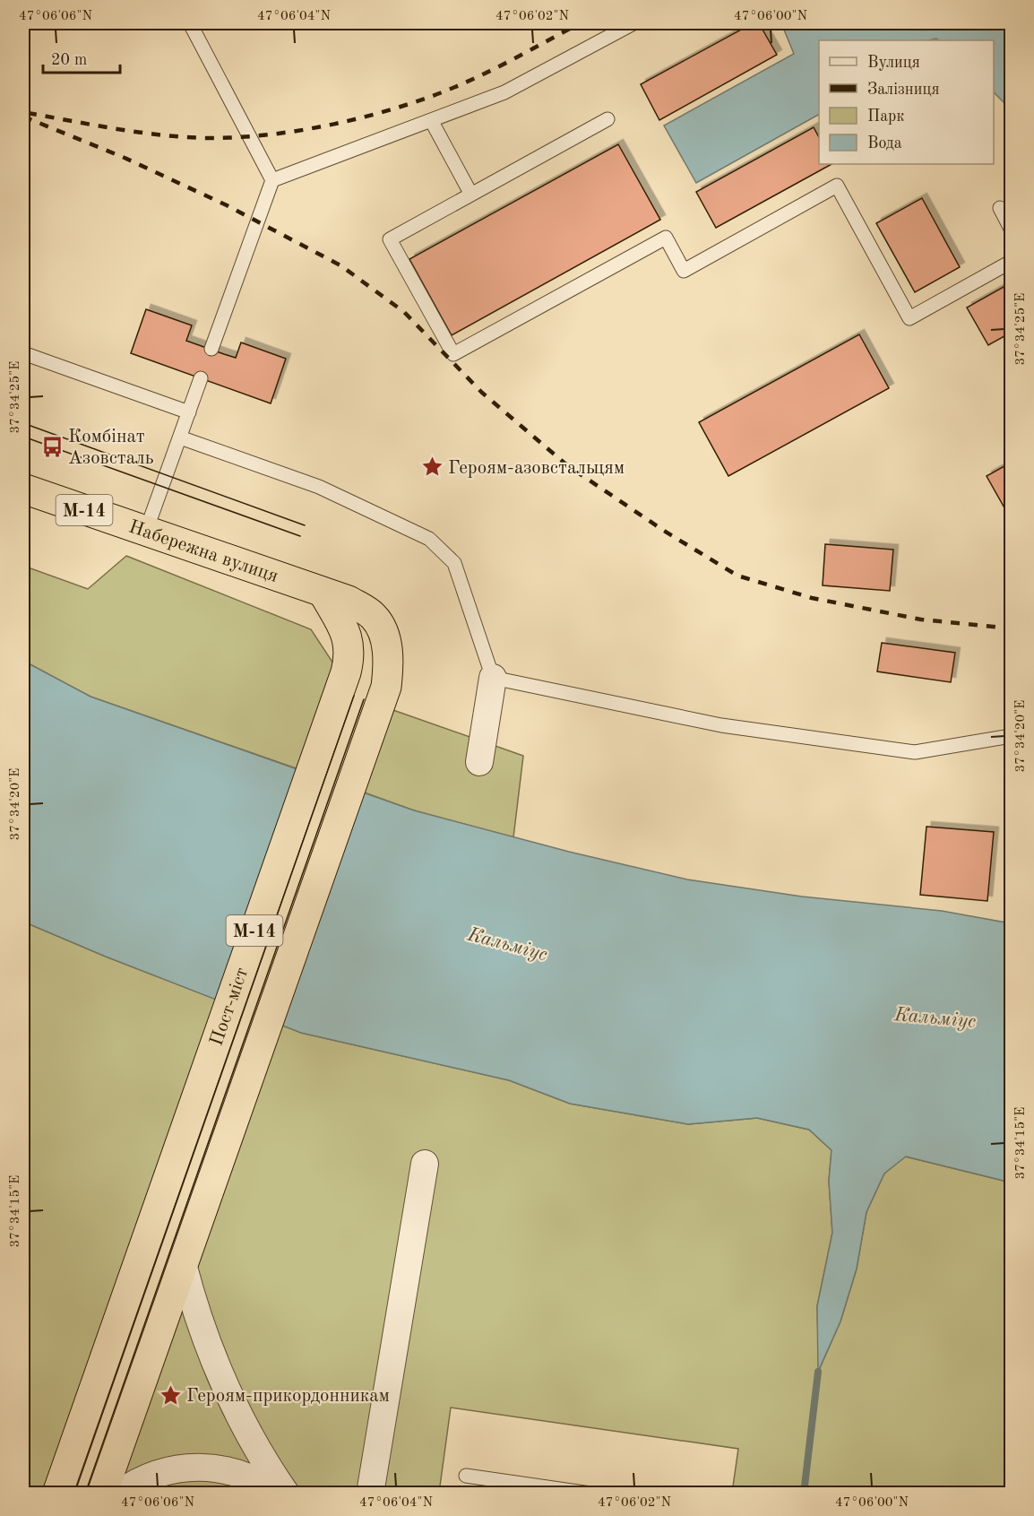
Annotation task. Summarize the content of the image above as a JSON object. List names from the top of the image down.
{
  "streets": {
    "highway": ["М-14", "Набережна вулиця", "Пост-міст"]
  },
  "crossings": [
    ["М-14", "Набережна вулиця"],
    ["М-14", "Пост-міст"],
    ["Набережна вулиця", "Пост-міст"]
  ],
  "water": ["Кальміус"],
  "places": {
    "bus stop": ["Комбінат Азовсталь"],
    "place": ["Героям-азовстальцям", "Героям-прикордонникам"]
  },
  "legend": [
    "Вулиця",
    "Залізниця",
    "Парк",
    "Вода"
  ],
  "scale_bar": "20 m",
  "coordinates": [
    "47°06'06\"N",
    "47°06'04\"N",
    "47°06'02\"N",
    "47°06'00\"N",
    "37°34'25\"E",
    "37°34'20\"E",
    "37°34'15\"E"
  ]
}
